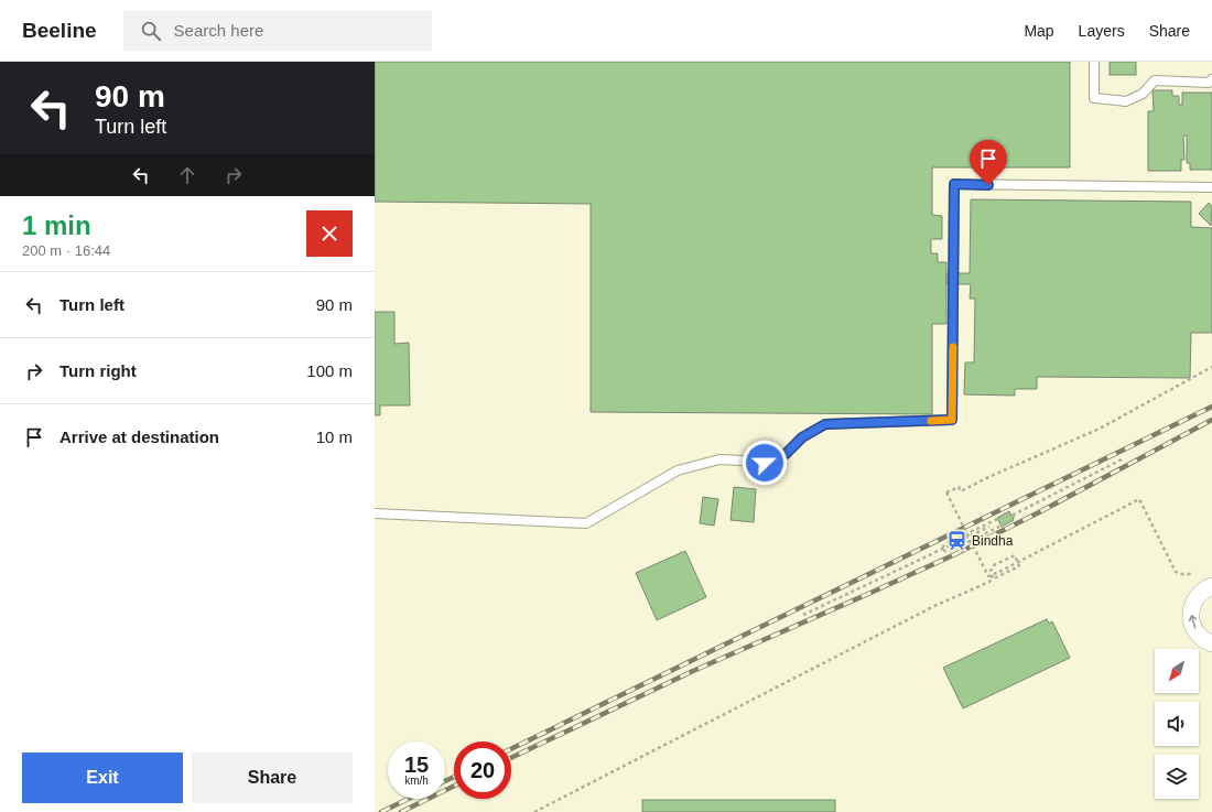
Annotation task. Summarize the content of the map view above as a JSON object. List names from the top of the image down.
{
  "places": {
    "station": ["Bindha"]
  },
  "north": "bottom left",
  "page": {
    "header": "Beeline",
    "search": "Search here",
    "nav": ["Map", "Layers", "Share"],
    "turn": ["90 m", "Turn left"],
    "heading": ["1 min", "200 m · 16:44"],
    "list": [
      {
        "name": "Turn left",
        "value": "90 m"
      },
      {
        "name": "Turn right",
        "value": "100 m"
      },
      {
        "name": "Arrive at destination",
        "value": "10 m"
      }
    ],
    "speed": "15 km/h",
    "limit": "20",
    "buttons": ["Exit", "Share"]
  }
}
